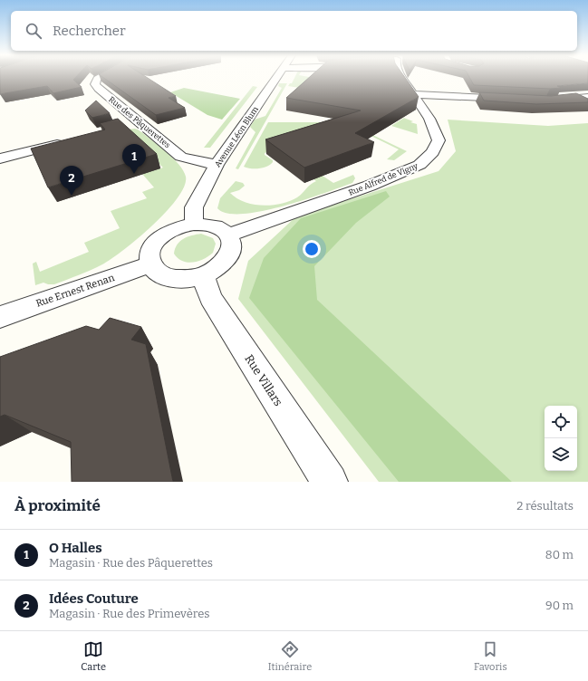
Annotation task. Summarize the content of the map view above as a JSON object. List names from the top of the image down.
{
  "streets": {
    "street": [
      "Rue des Pâquerettes",
      "Avenue Léon Blum",
      "Rue Alfred de Vigny",
      "Rue Ernest Renan",
      "Rue Villars"
    ]
  },
  "crossings": [
    ["Rue des Pâquerettes", "Avenue Léon Blum"],
    ["Avenue Léon Blum", "Rue Alfred de Vigny"],
    ["Avenue Léon Blum", "Rue Ernest Renan"],
    ["Avenue Léon Blum", "Rue Villars"],
    ["Rue Alfred de Vigny", "Rue Ernest Renan"],
    ["Rue Alfred de Vigny", "Rue Villars"],
    ["Rue Ernest Renan", "Rue Villars"]
  ],
  "page": {
    "search": "Rechercher",
    "pins": ["1", "2"],
    "heading": ["À proximité", "2 résultats"],
    "list": [
      {
        "mark": "1",
        "name": "O Halles",
        "note": "Magasin · Rue des Pâquerettes",
        "value": "80 m"
      },
      {
        "mark": "2",
        "name": "Idées Couture",
        "note": "Magasin · Rue des Primevères",
        "value": "90 m"
      }
    ],
    "nav": ["Carte", "Itinéraire", "Favoris"]
  }
}
